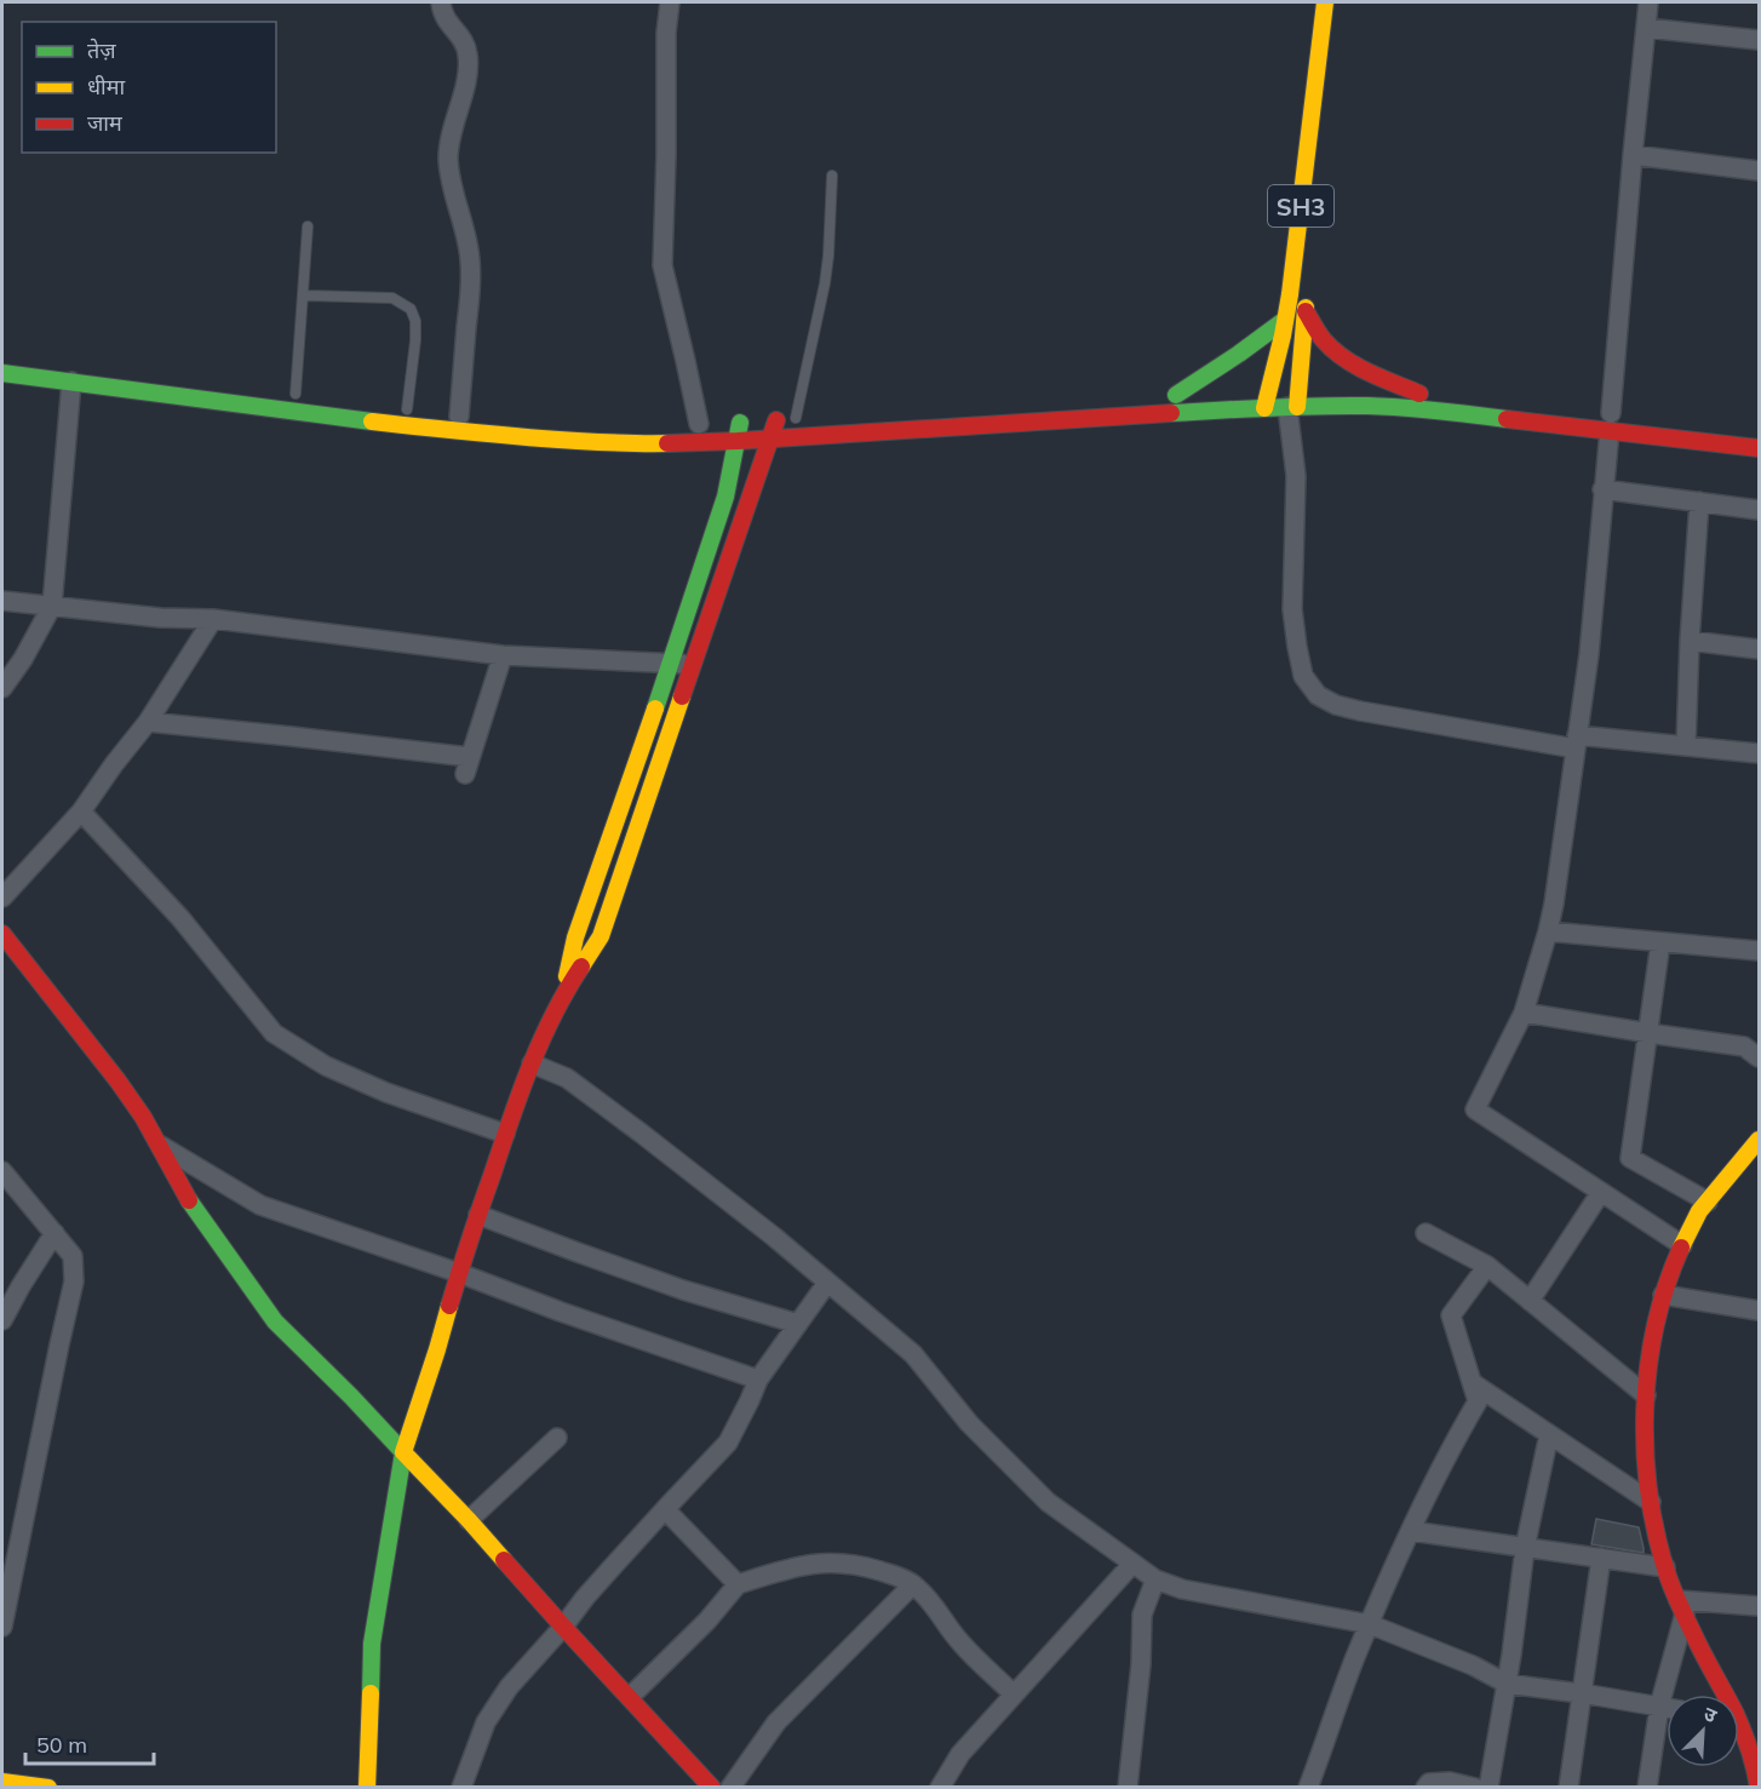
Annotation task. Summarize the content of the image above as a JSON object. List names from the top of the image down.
{
  "streets": {
    "street": ["SH3"]
  },
  "legend": ["तेज़", "धीमा", "जाम"],
  "scale_bar": "50 m",
  "north": "top right"
}
